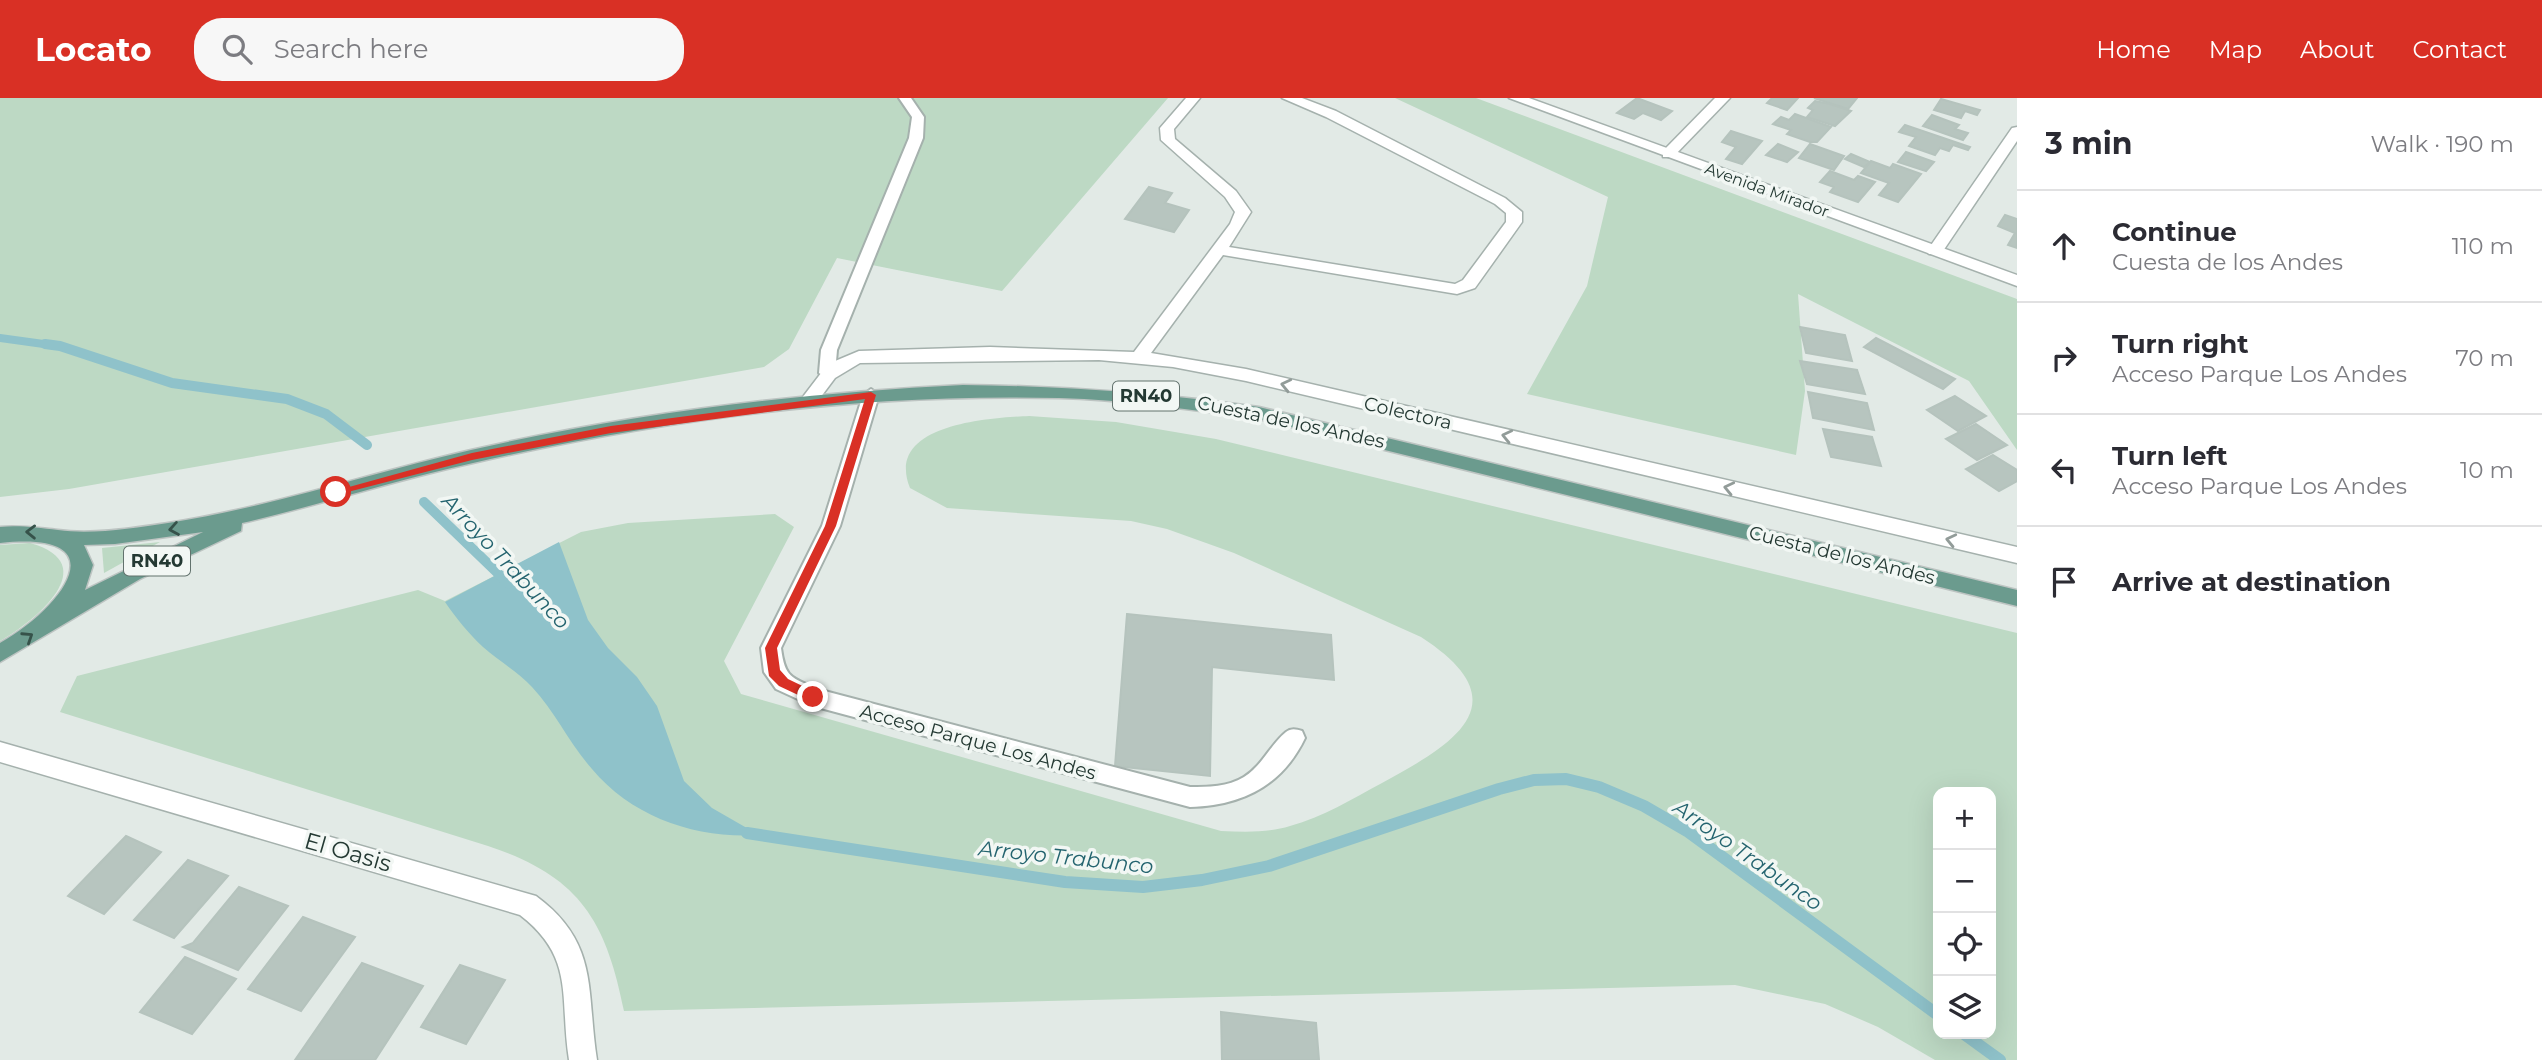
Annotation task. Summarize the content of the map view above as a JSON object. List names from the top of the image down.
{
  "streets": {
    "main road": ["RN40", "Cuesta de los Andes"],
    "street": ["Avenida Mirador", "Colectora", "El Oasis"],
    "lane": ["Acceso Parque Los Andes"]
  },
  "crossings": [
    ["RN40", "Cuesta de los Andes"],
    ["Colectora", "Cuesta de los Andes"],
    ["Cuesta de los Andes", "Acceso Parque Los Andes"]
  ],
  "one_way": ["Colectora"],
  "water": ["Arroyo Trabunco"],
  "page": {
    "header": "Locato",
    "search": "Search here",
    "nav": [
      "Home",
      "Map",
      "About",
      "Contact"
    ],
    "heading": ["3 min", "Walk · 190 m"],
    "list": [
      ["Continue", "Cuesta de los Andes", "110 m"],
      ["Turn right", "Acceso Parque Los Andes", "70 m"],
      ["Turn left", "Acceso Parque Los Andes", "10 m"],
      "Arrive at destination"
    ],
    "map_buttons": ["+", "−"]
  }
}
